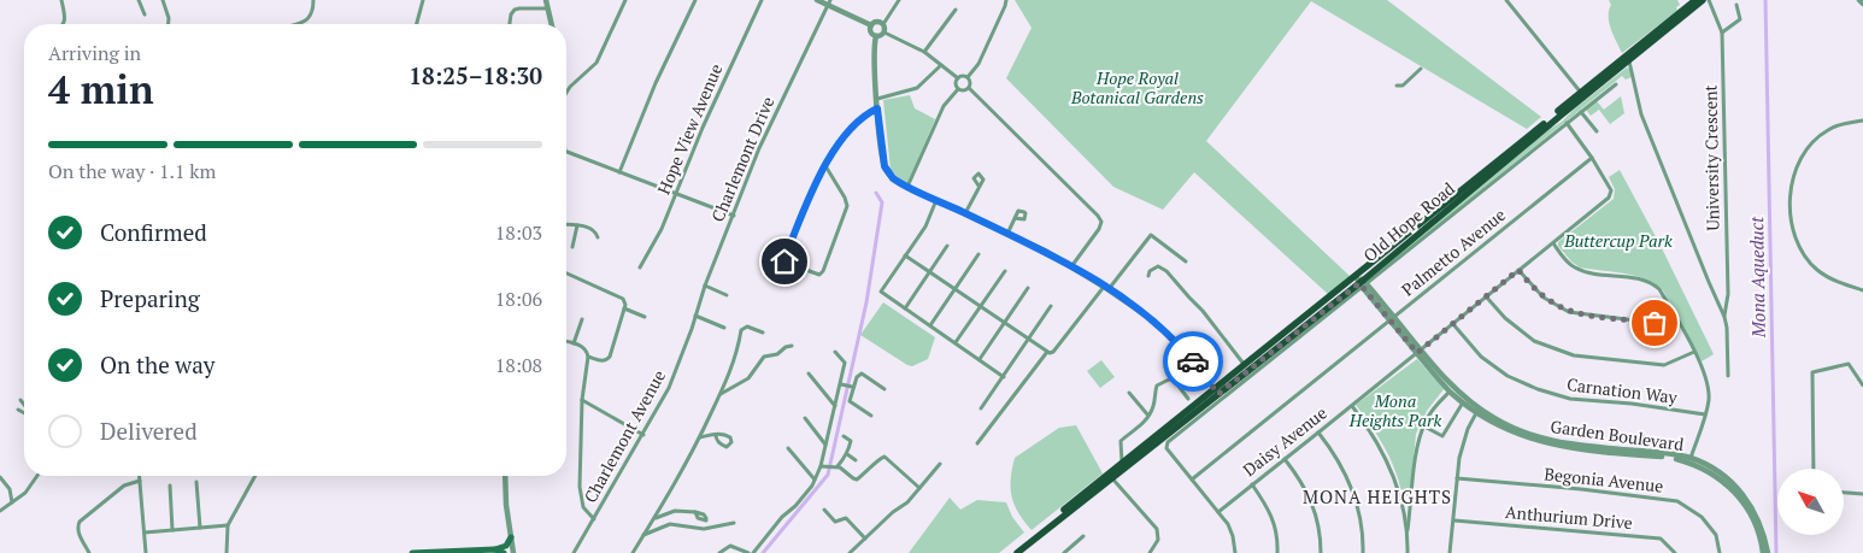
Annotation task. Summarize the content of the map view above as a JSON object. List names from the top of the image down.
{
  "streets": {
    "main road": ["Old Hope Road"],
    "street": [
      "Hope View Avenue",
      "University Crescent",
      "Charlemont Drive",
      "Palmetto Avenue",
      "Carnation Way",
      "Garden Boulevard",
      "Charlemont Avenue",
      "Daisy Avenue",
      "Begonia Avenue",
      "Anthurium Drive"
    ]
  },
  "crossings": [
    ["University Crescent", "Old Hope Road"],
    ["Charlemont Drive", "Charlemont Avenue"],
    ["Old Hope Road", "Garden Boulevard"],
    ["Palmetto Avenue", "Garden Boulevard"],
    ["Palmetto Avenue", "Daisy Avenue"],
    ["Carnation Way", "Daisy Avenue"],
    ["Garden Boulevard", "Daisy Avenue"]
  ],
  "districts": ["MONA HEIGHTS"],
  "water": ["Mona Aqueduct"],
  "parks": ["Hope Royal Botanical Gardens", "Buttercup Park", "Mona Heights Park"],
  "north": "top left",
  "page": {
    "heading": ["4 min", "Arriving in", "18:25–18:30"],
    "bar": "On the way · 1.1 km",
    "list": [
      ["Confirmed", "18:03"],
      ["Preparing", "18:06"],
      ["On the way", "18:08"],
      "Delivered"
    ]
  }
}
